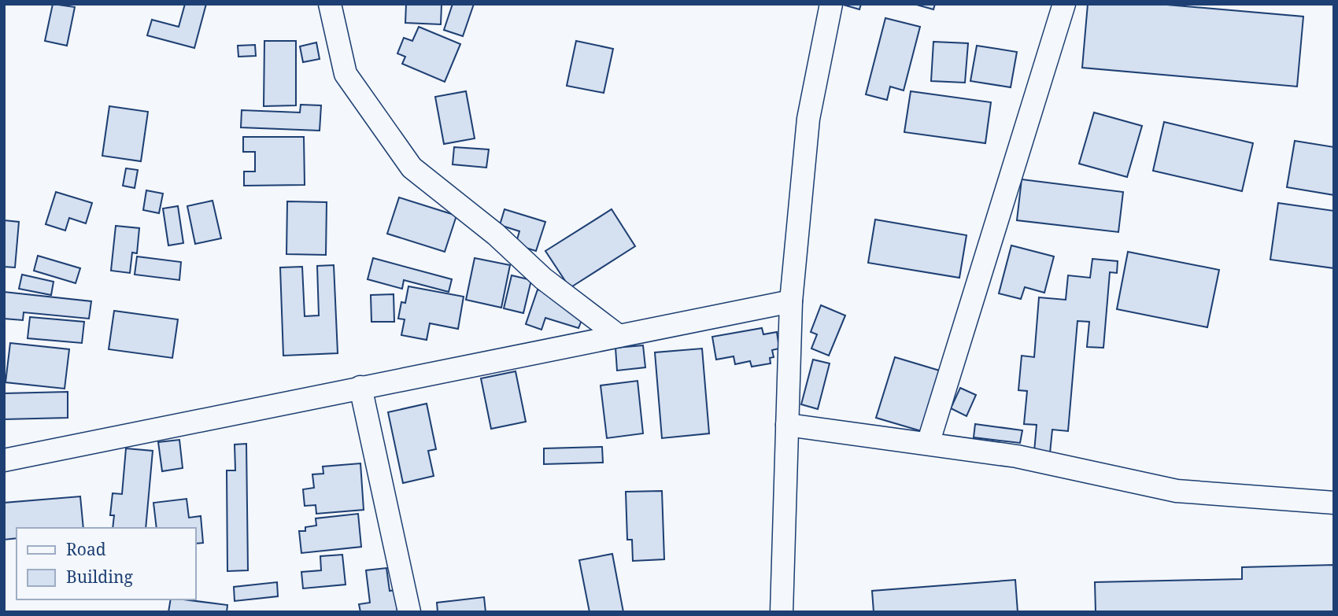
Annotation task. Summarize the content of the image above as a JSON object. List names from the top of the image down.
{
  "legend": ["Road", "Building"]
}
